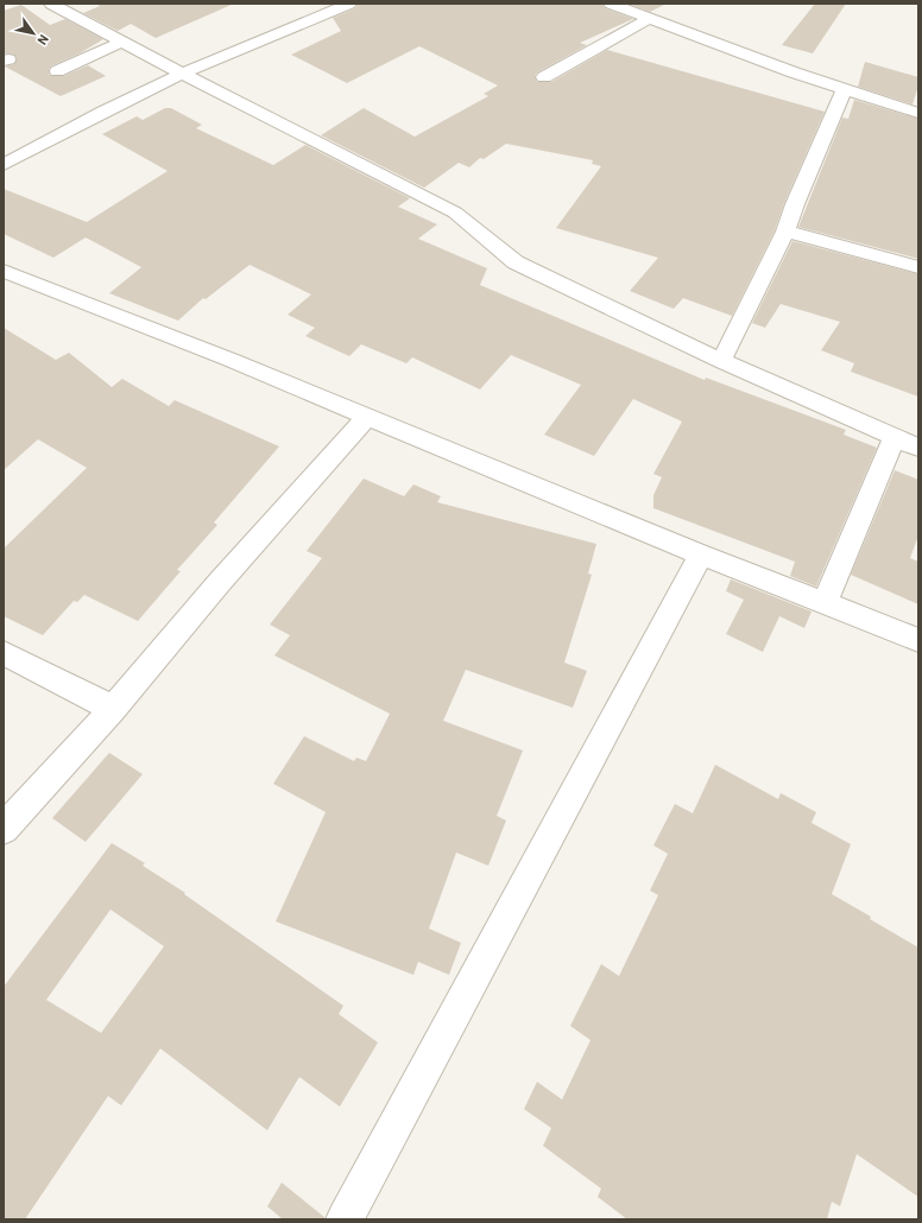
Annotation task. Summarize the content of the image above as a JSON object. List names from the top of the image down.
{
  "north": "bottom right"
}
